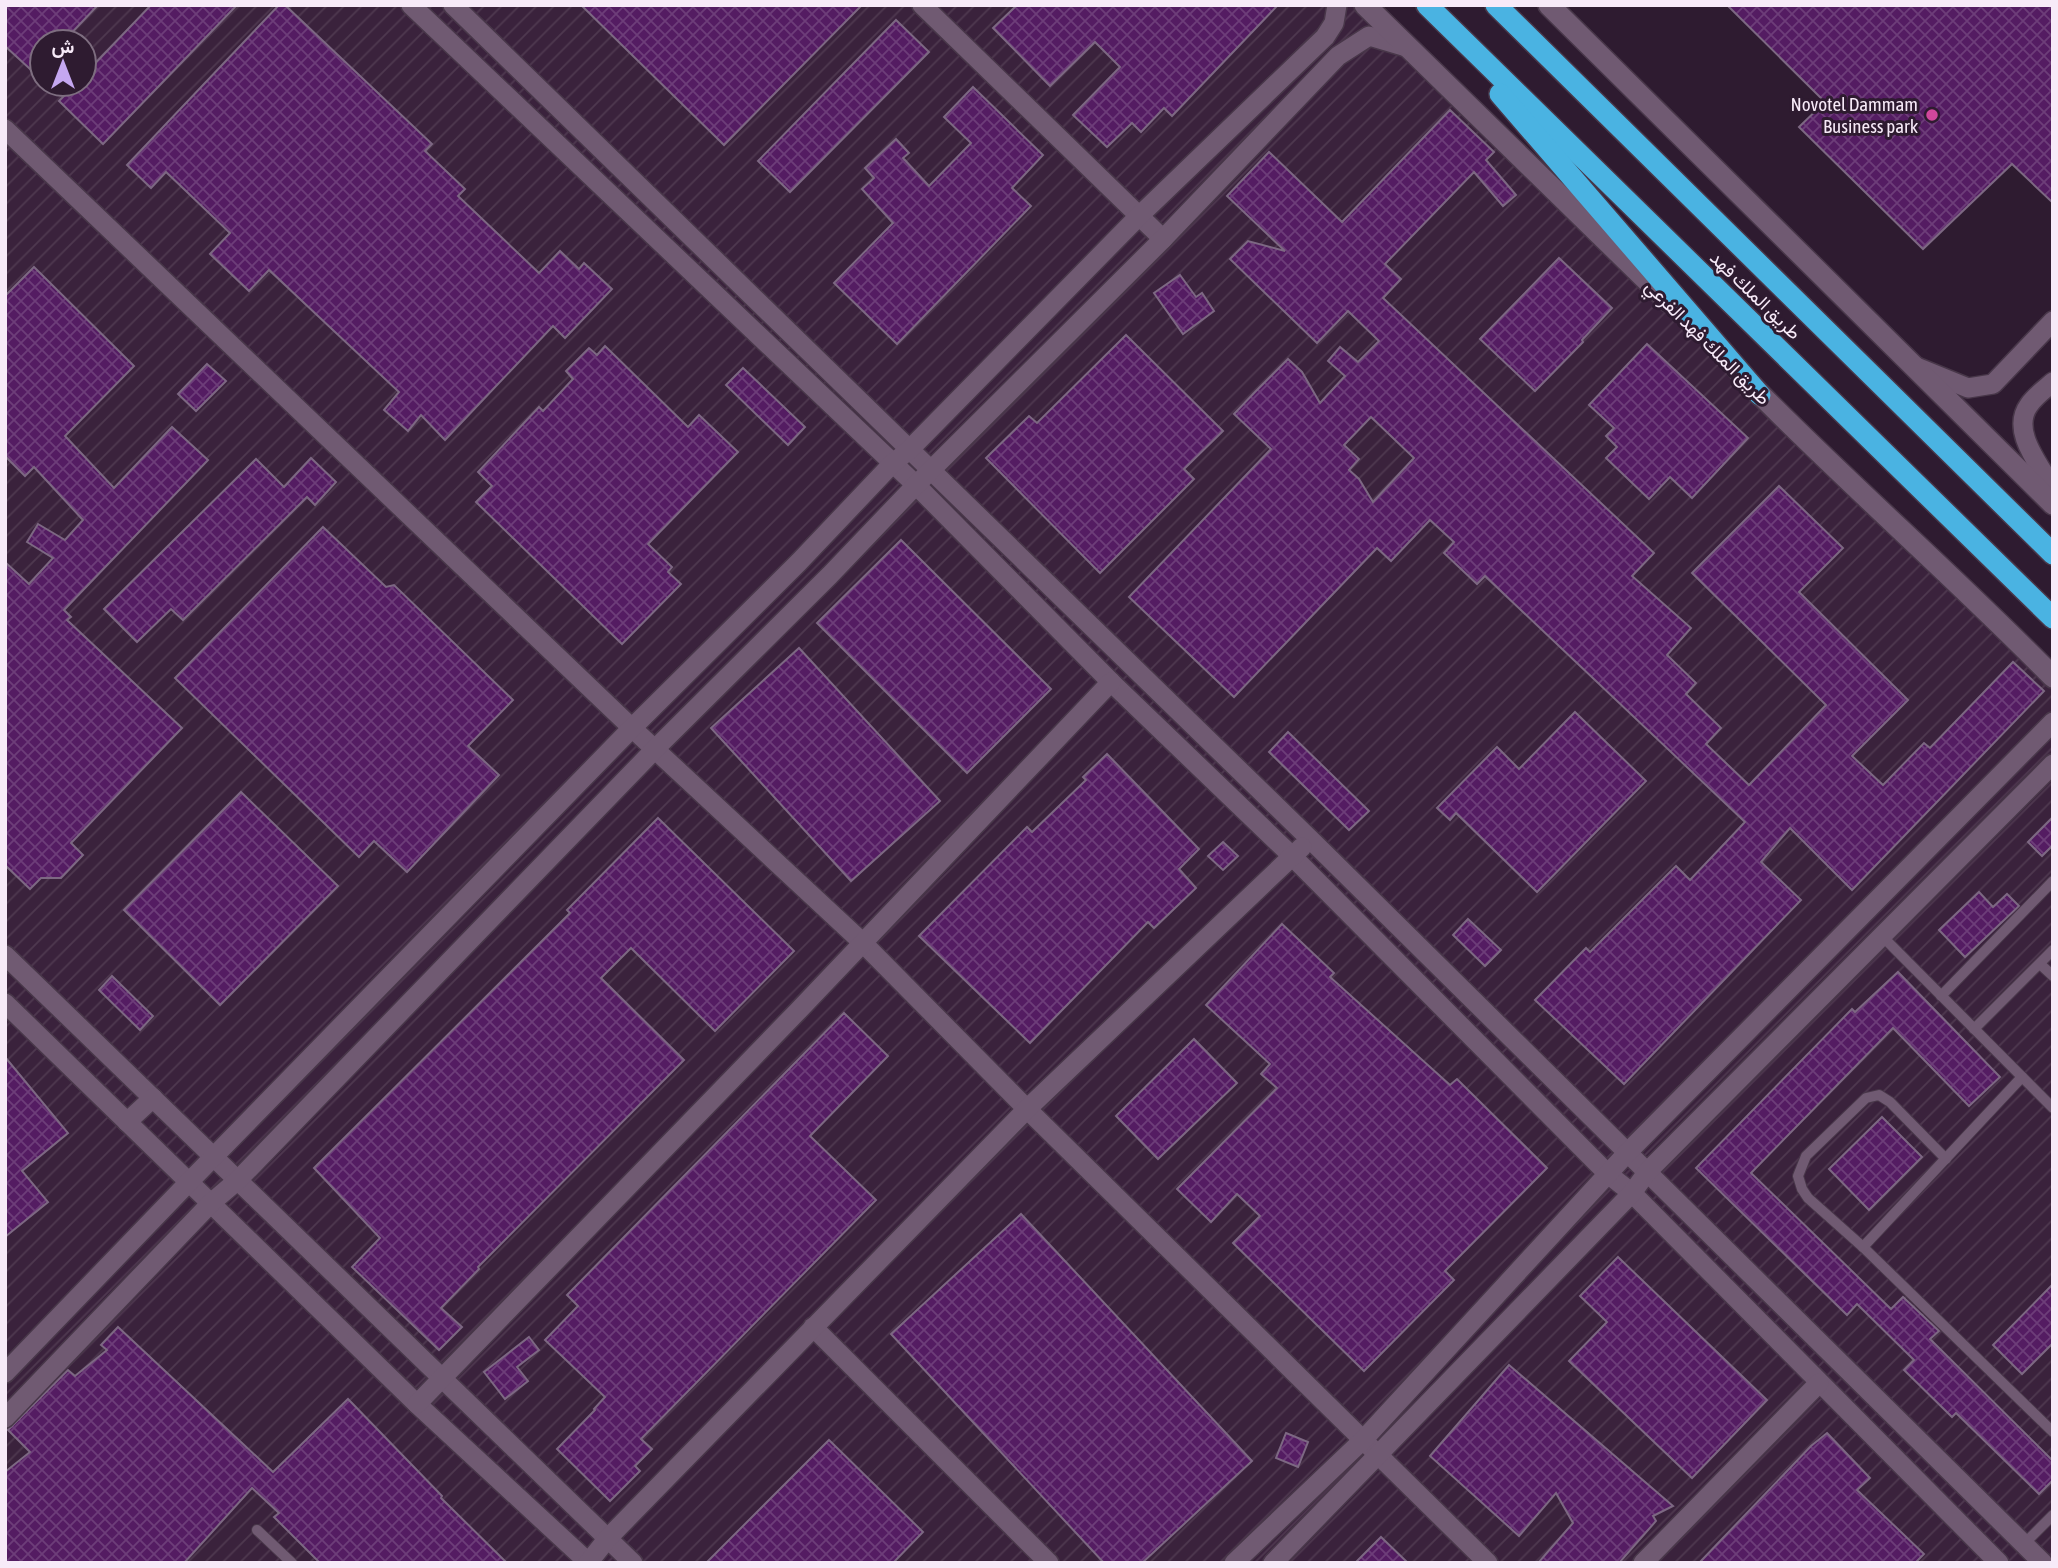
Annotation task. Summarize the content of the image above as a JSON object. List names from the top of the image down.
{
  "streets": {
    "highway": ["طريق الملك فهد"],
    "main road": ["طريق الملك فهد الفرعي"]
  },
  "places": ["Novotel Dammam Business park"],
  "north": "top"
}
